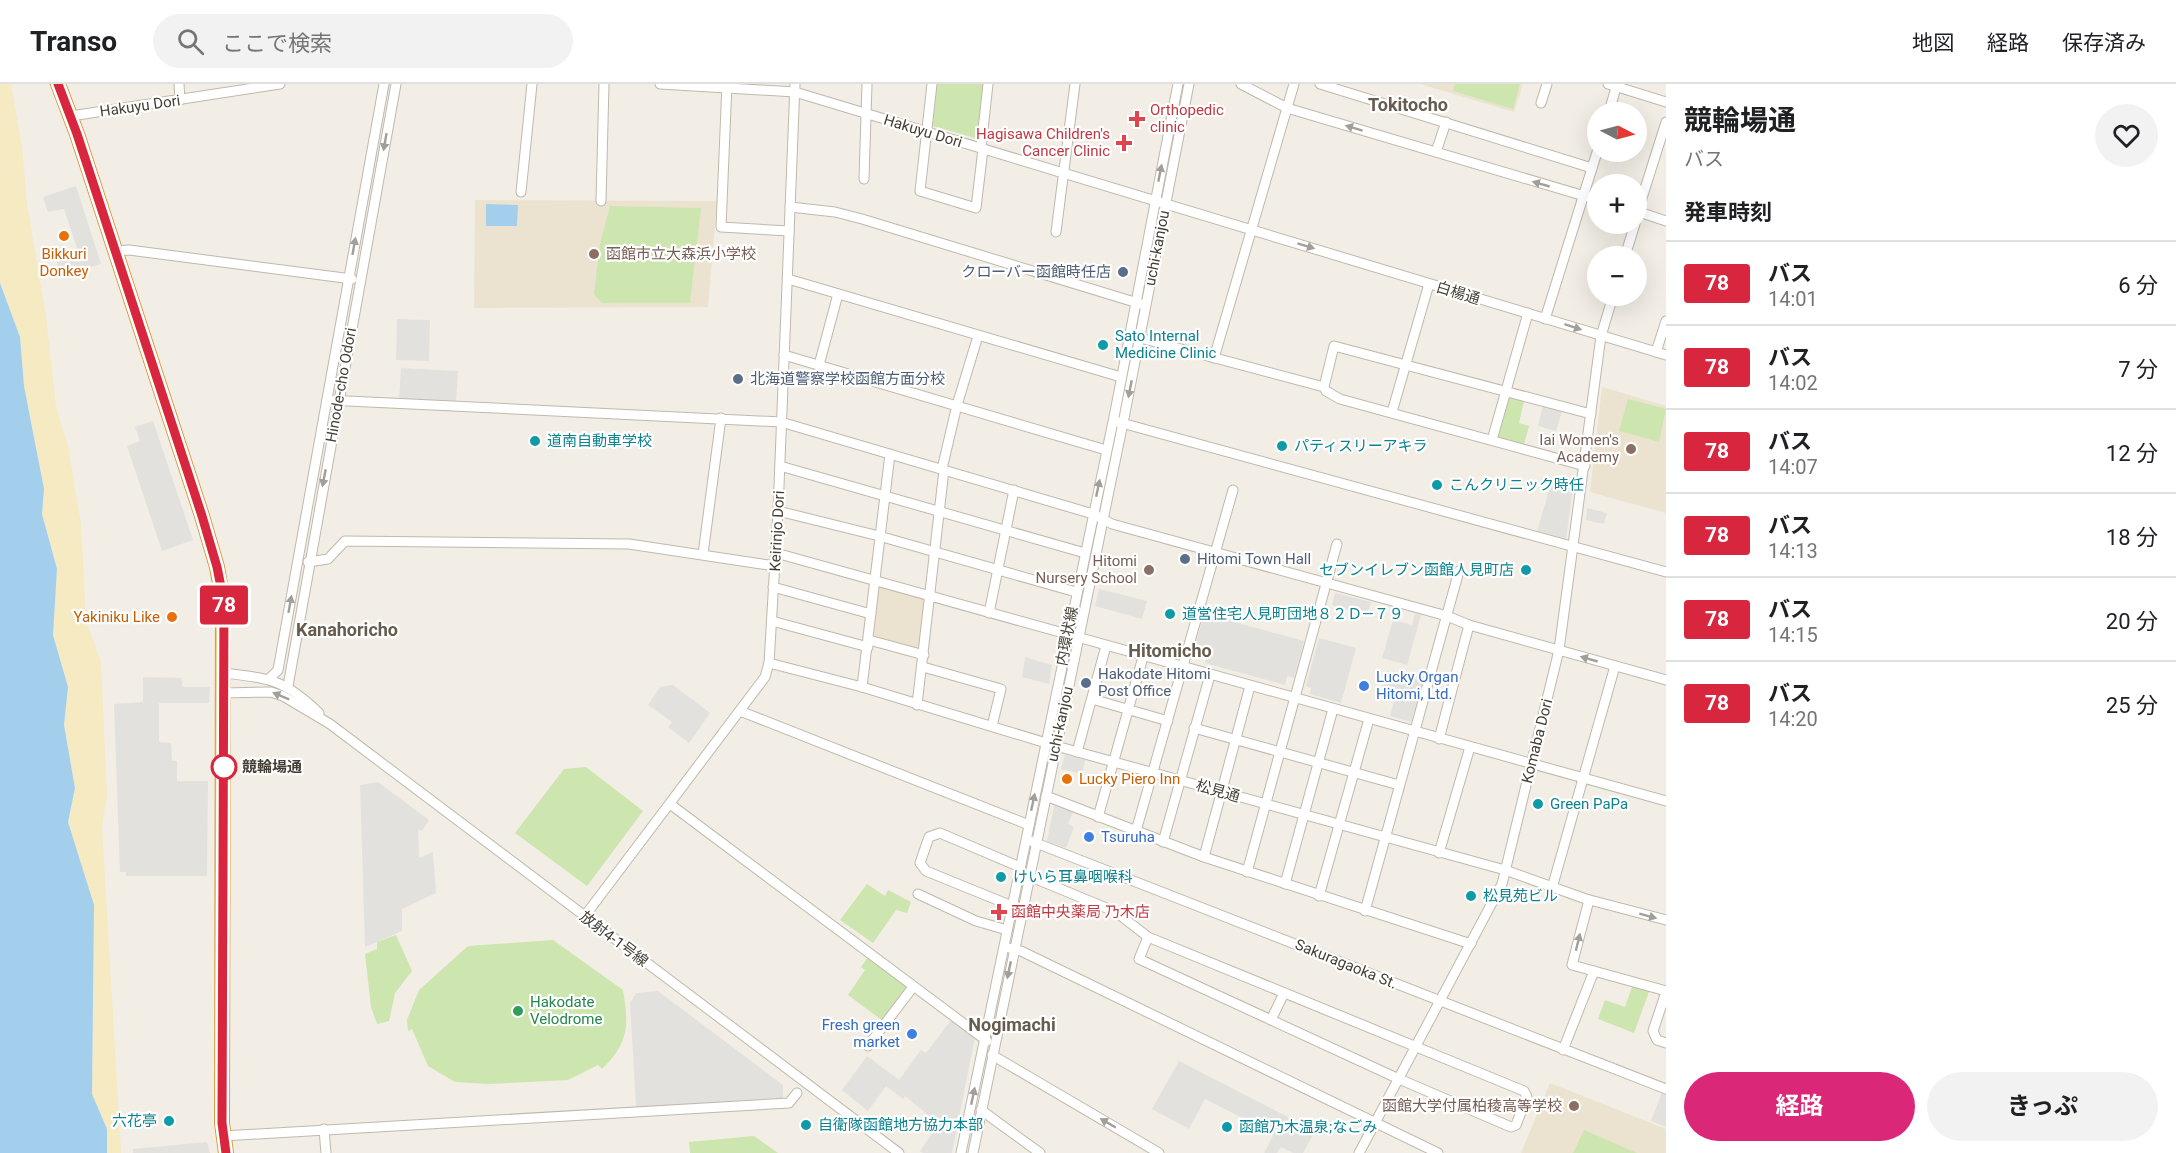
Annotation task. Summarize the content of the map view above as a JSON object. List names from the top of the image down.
{
  "streets": {
    "street": [
      "Hakuyu Dori",
      "uchi-kanjou",
      "白楊通",
      "Hinode-cho Odori",
      "Keirinjo Dori",
      "内環状線",
      "Komaba Dori",
      "松見通",
      "放射4-1号線",
      "Sakuragaoka St."
    ]
  },
  "crossings": [
    ["Hakuyu Dori", "uchi-kanjou"],
    ["Hakuyu Dori", "白楊通"],
    ["Hakuyu Dori", "Keirinjo Dori"],
    ["Hakuyu Dori", "内環状線"],
    ["uchi-kanjou", "松見通"],
    ["uchi-kanjou", "Sakuragaoka St."],
    ["白楊通", "Komaba Dori"],
    ["Hinode-cho Odori", "放射4-1号線"],
    ["Keirinjo Dori", "松見通"],
    ["Keirinjo Dori", "放射4-1号線"],
    ["内環状線", "松見通"],
    ["内環状線", "Sakuragaoka St."],
    ["Komaba Dori", "松見通"],
    ["Komaba Dori", "Sakuragaoka St."]
  ],
  "one_way": ["白楊通", "内環状線"],
  "districts": [
    "Tokitocho",
    "Kanahoricho",
    "Hitomicho",
    "Nogimachi"
  ],
  "places": {
    "health": ["Orthopedic clinic", "Hagisawa Children's Cancer Clinic", "函館中央薬局 乃木店"],
    "other": [
      "Bikkuri Donkey",
      "函館市立大森浜小学校",
      "クローバー函館時任店",
      "Sato Internal Medicine Clinic",
      "北海道警察学校函館方面分校",
      "道南自動車学校",
      "パティスリーアキラ",
      "Iai Women's Academy",
      "こんクリニック時任",
      "Hitomi Town Hall",
      "Hitomi Nursery School",
      "セブンイレブン函館人見町店",
      "道営住宅人見町団地８２Ｄ―７９",
      "Yakiniku Like",
      "Hakodate Hitomi Post Office",
      "Lucky Organ Hitomi, Ltd.",
      "競輪場通",
      "Lucky Piero Inn",
      "Green PaPa",
      "Tsuruha",
      "けいら耳鼻咽喉科",
      "松見苑ビル",
      "Hakodate Velodrome",
      "Fresh green market",
      "函館大学付属柏稜高等学校",
      "六花亭",
      "自衛隊函館地方協力本部",
      "函館乃木温泉;なごみ"
    ]
  },
  "lines": ["bus line 78"],
  "north": "right",
  "page": {
    "header": "Transo",
    "search": "ここで検索",
    "nav": ["地図", "経路", "保存済み"],
    "on_map": "78",
    "heading": [
      ["競輪場通", "バス"],
      "発車時刻"
    ],
    "map_buttons": ["+", "−"],
    "list": [
      {
        "mark": "78",
        "name": "バス",
        "note": "14:01",
        "value": "6 分"
      },
      {
        "mark": "78",
        "name": "バス",
        "note": "14:02",
        "value": "7 分"
      },
      {
        "mark": "78",
        "name": "バス",
        "note": "14:07",
        "value": "12 分"
      },
      {
        "mark": "78",
        "name": "バス",
        "note": "14:13",
        "value": "18 分"
      },
      {
        "mark": "78",
        "name": "バス",
        "note": "14:15",
        "value": "20 分"
      },
      {
        "mark": "78",
        "name": "バス",
        "note": "14:20",
        "value": "25 分"
      }
    ],
    "buttons": ["経路", "きっぷ"]
  }
}
